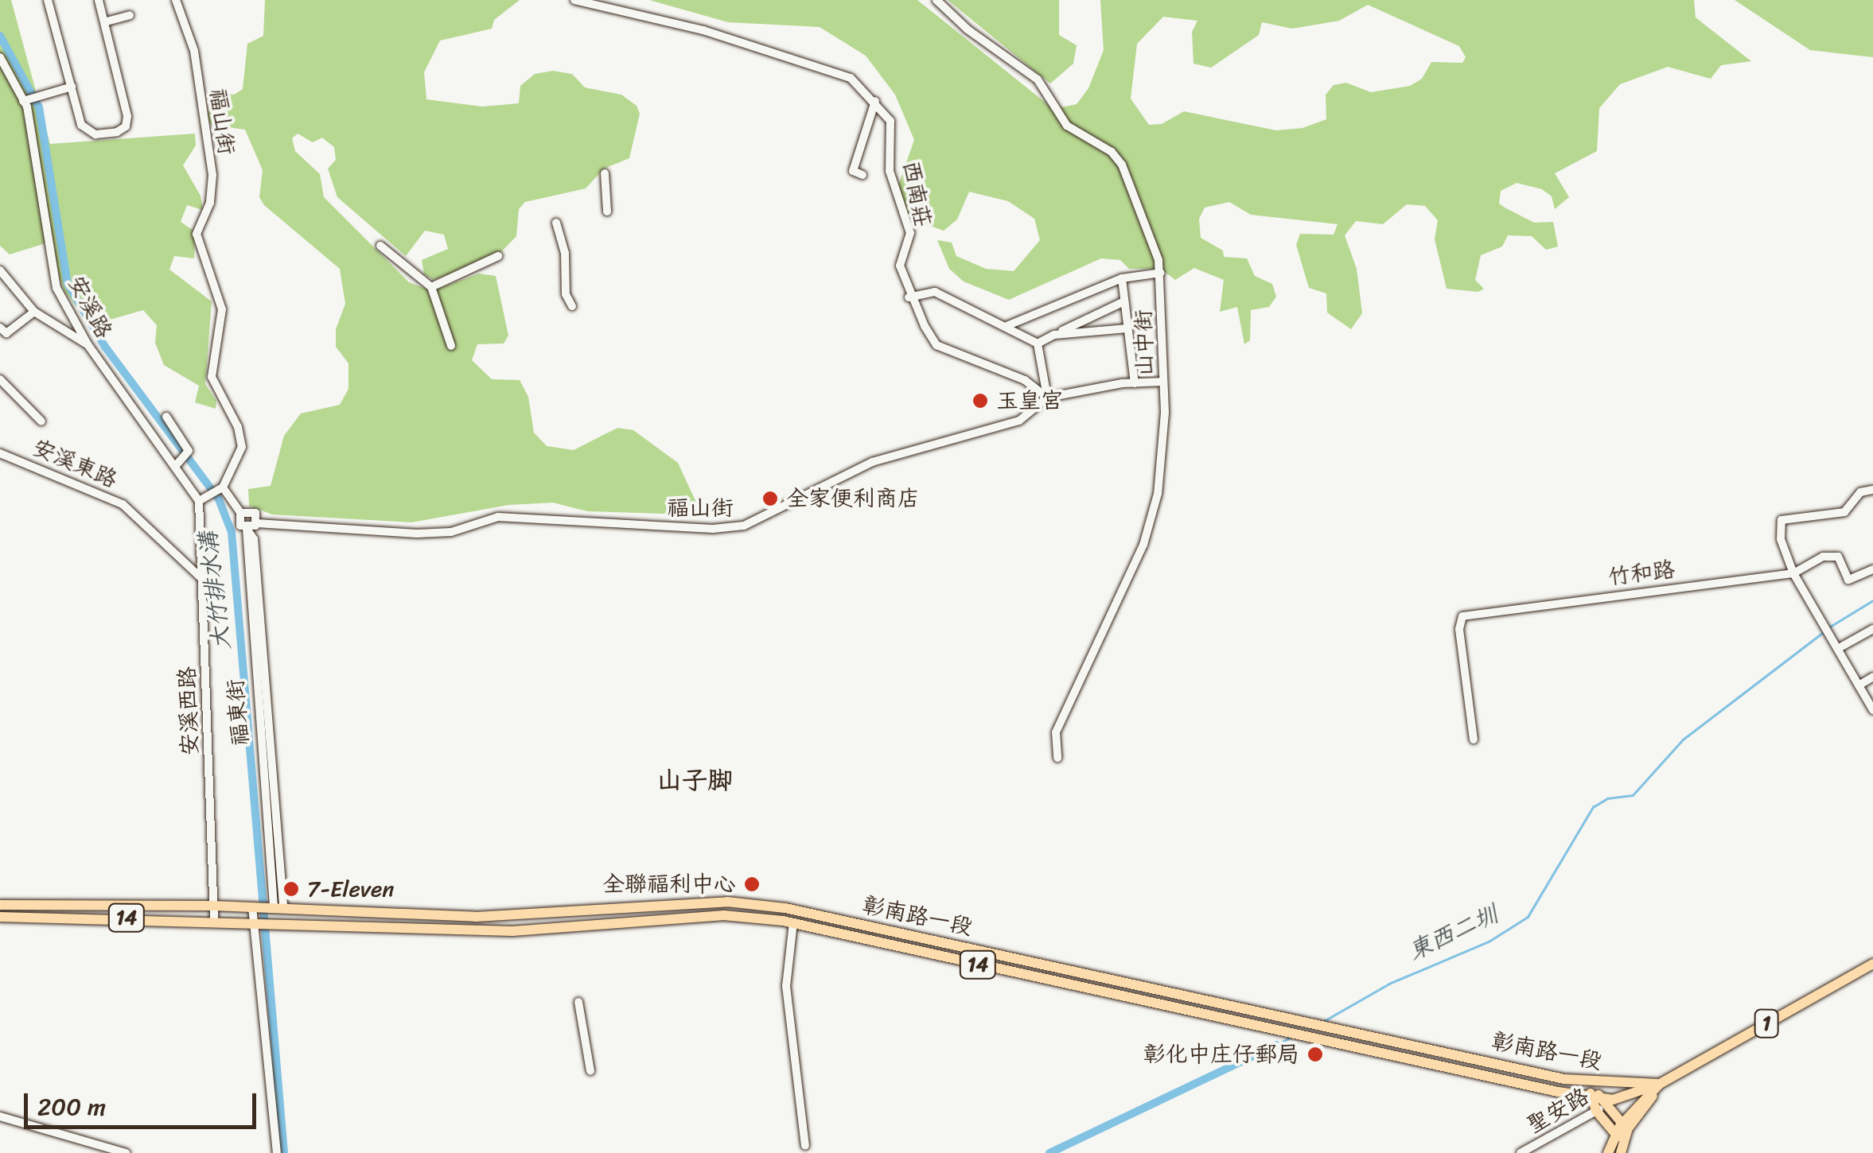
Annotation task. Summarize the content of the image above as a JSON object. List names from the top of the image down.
{
  "streets": {
    "main road": [
      "福東街",
      "彰南路一段",
      "14",
      "1"
    ],
    "street": [
      "福山街",
      "西南莊",
      "安溪路",
      "山中街",
      "安溪東路",
      "竹和路",
      "安溪西路",
      "聖安路"
    ]
  },
  "crossings": [
    ["福山街", "西南莊"],
    ["福山街", "山中街"],
    ["福山街", "福東街"],
    ["安溪路", "安溪西路"],
    ["安溪東路", "安溪西路"],
    ["安溪西路", "14"],
    ["福東街", "彰南路一段"],
    ["福東街", "14"],
    ["彰南路一段", "14"],
    ["彰南路一段", "1"],
    ["彰南路一段", "聖安路"]
  ],
  "districts": ["山子脚"],
  "water": ["大竹排水溝", "東西二圳"],
  "places": [
    "玉皇宮",
    "全家便利商店",
    "全聯福利中心",
    "7-Eleven",
    "彰化中庄仔郵局"
  ],
  "scale_bar": "200 m"
}
